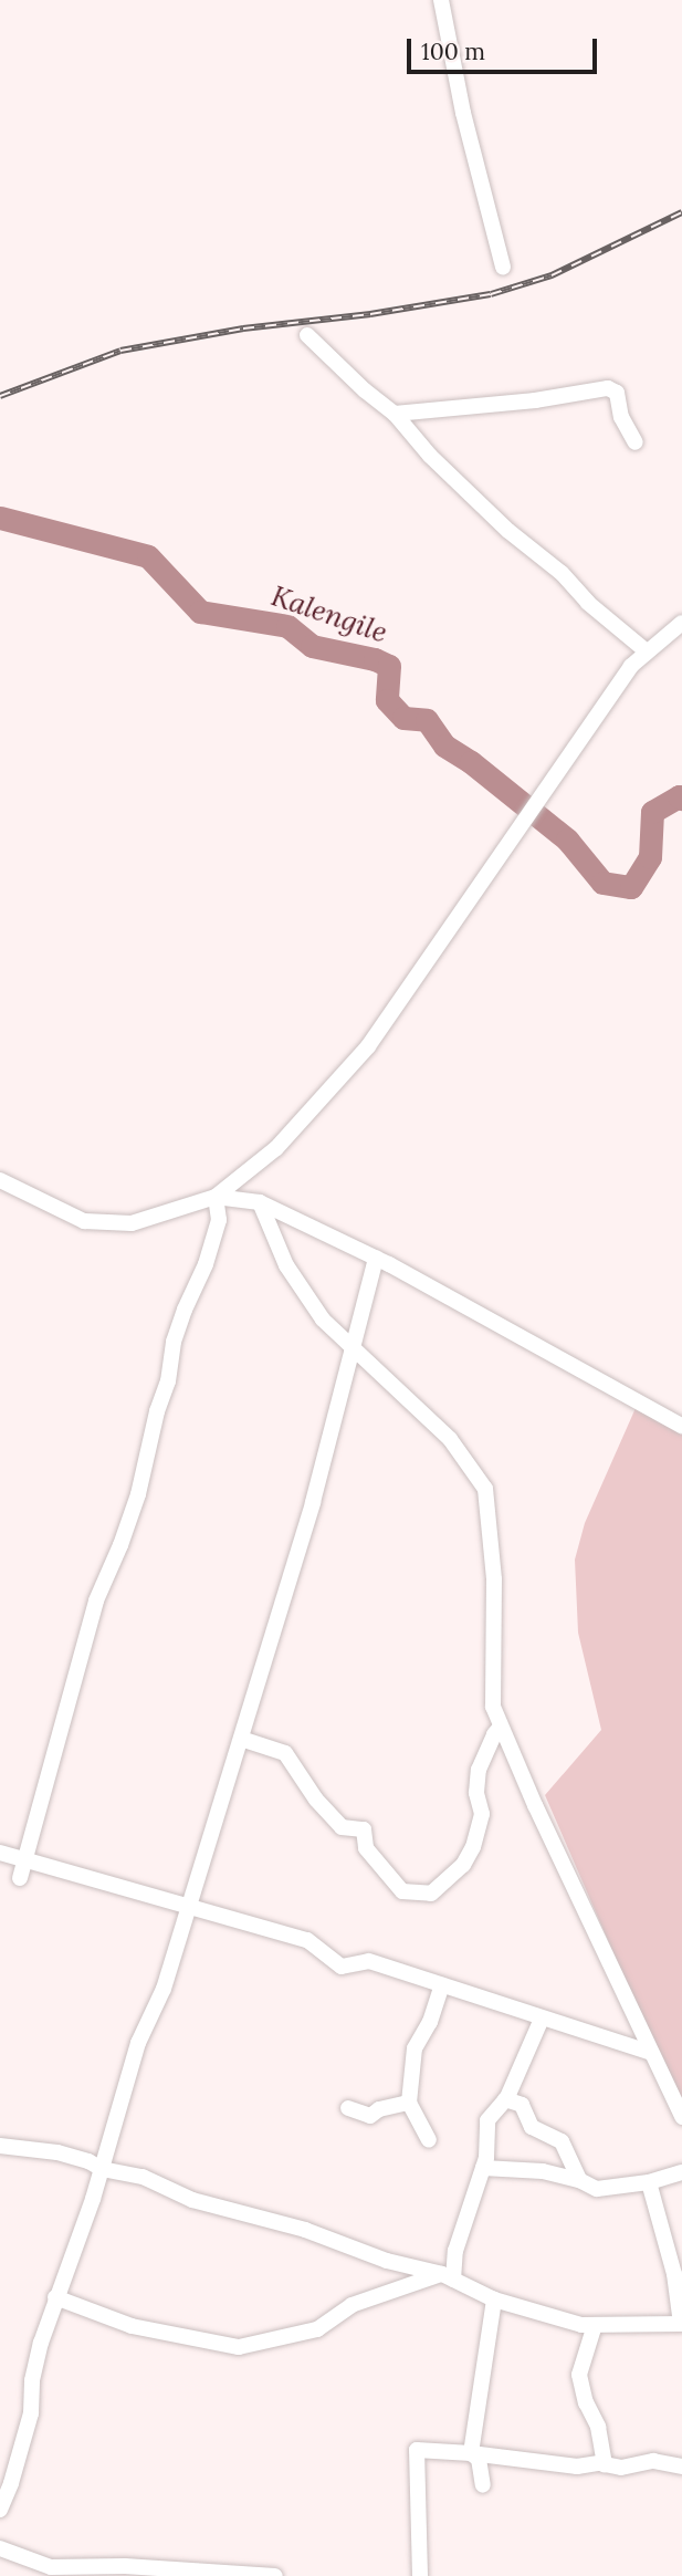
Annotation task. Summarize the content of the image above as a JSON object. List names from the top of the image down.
{
  "water": ["Kalengile"],
  "scale_bar": "100 m"
}
